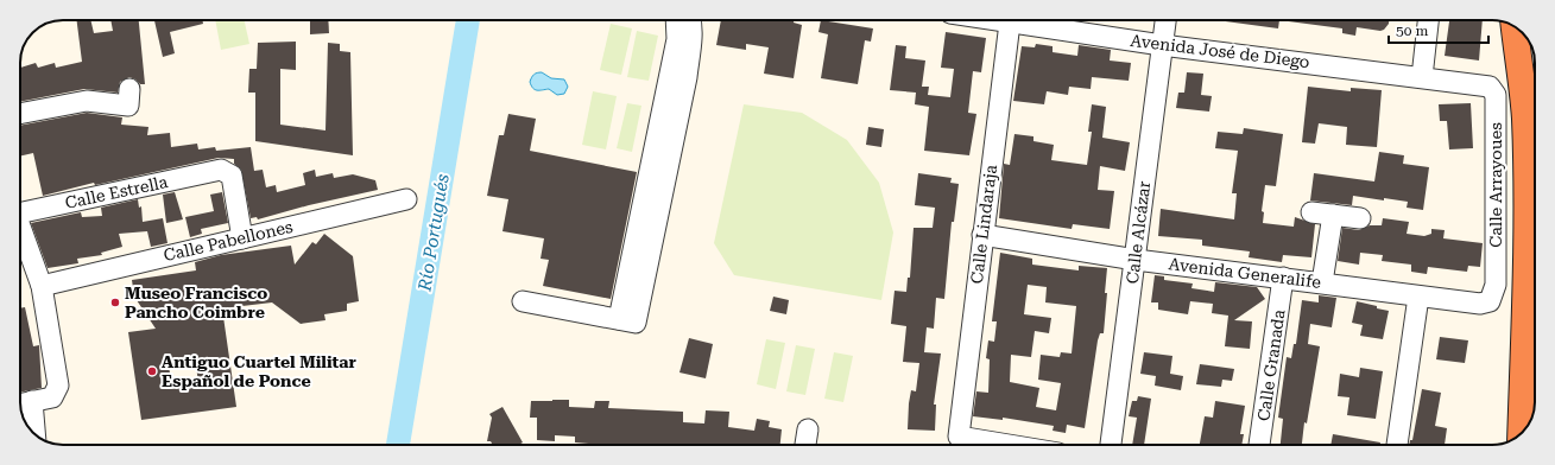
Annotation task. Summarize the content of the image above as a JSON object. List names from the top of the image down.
{
  "streets": {
    "street": [
      "Avenida José de Diego",
      "Calle Arrayoues",
      "Calle Estrella",
      "Calle Lindaraja",
      "Calle Alcázar",
      "Calle Pabellones",
      "Avenida Generalife",
      "Calle Granada"
    ]
  },
  "crossings": [
    ["Avenida José de Diego", "Calle Arrayoues"],
    ["Avenida José de Diego", "Calle Alcázar"],
    ["Calle Arrayoues", "Avenida Generalife"],
    ["Calle Estrella", "Calle Pabellones"],
    ["Calle Lindaraja", "Avenida Generalife"],
    ["Calle Alcázar", "Avenida Generalife"],
    ["Avenida Generalife", "Calle Granada"]
  ],
  "water": ["Río Portugués"],
  "places": ["Museo Francisco Pancho Coimbre", "Antiguo Cuartel Militar Español de Ponce"],
  "scale_bar": "50 m"
}
